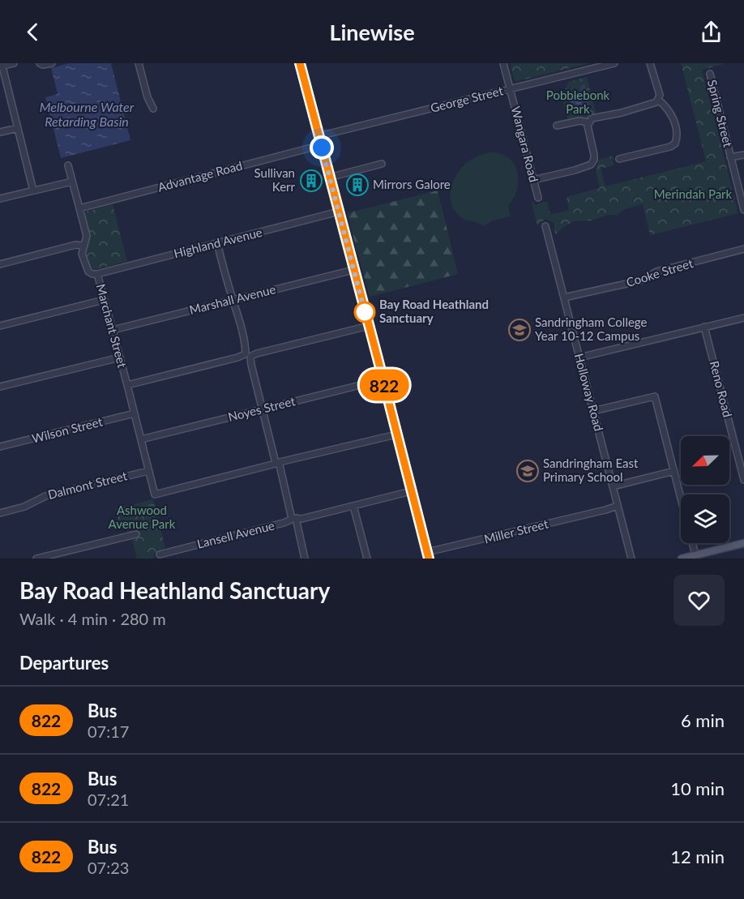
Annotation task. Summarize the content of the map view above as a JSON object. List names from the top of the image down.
{
  "streets": {
    "street": [
      "George Street",
      "Spring Street",
      "Wangara Road",
      "Advantage Road",
      "Highland Avenue",
      "Cooke Street",
      "Marshall Avenue",
      "Marchant Street",
      "Reno Road",
      "Holloway Road",
      "Noyes Street",
      "Wilson Street",
      "Dalmont Street",
      "Miller Street",
      "Lansell Avenue"
    ]
  },
  "crossings": [
    ["George Street", "Wangara Road"],
    ["Advantage Road", "Marchant Street"],
    ["Highland Avenue", "Marchant Street"],
    ["Cooke Street", "Holloway Road"],
    ["Marshall Avenue", "Marchant Street"],
    ["Marchant Street", "Noyes Street"],
    ["Marchant Street", "Wilson Street"],
    ["Marchant Street", "Dalmont Street"],
    ["Holloway Road", "Miller Street"]
  ],
  "water": ["Melbourne Water Retarding Basin"],
  "parks": ["Pobblebonk Park", "Merindah Park", "Ashwood Avenue Park"],
  "places": {
    "building": ["Sullivan Kerr", "Mirrors Galore"],
    "other": ["Bay Road Heathland Sanctuary"],
    "school or university": ["Sandringham College Year 10-12 Campus", "Sandringham East Primary School"]
  },
  "lines": ["bus line 822"],
  "north": "bottom left",
  "page": {
    "header": "Linewise",
    "on_map": "822",
    "heading": [
      ["Bay Road Heathland Sanctuary", "Walk · 4 min · 280 m"],
      "Departures"
    ],
    "list": [
      {
        "mark": "822",
        "name": "Bus",
        "note": "07:17",
        "value": "6 min"
      },
      {
        "mark": "822",
        "name": "Bus",
        "note": "07:21",
        "value": "10 min"
      },
      {
        "mark": "822",
        "name": "Bus",
        "note": "07:23",
        "value": "12 min"
      }
    ]
  }
}
